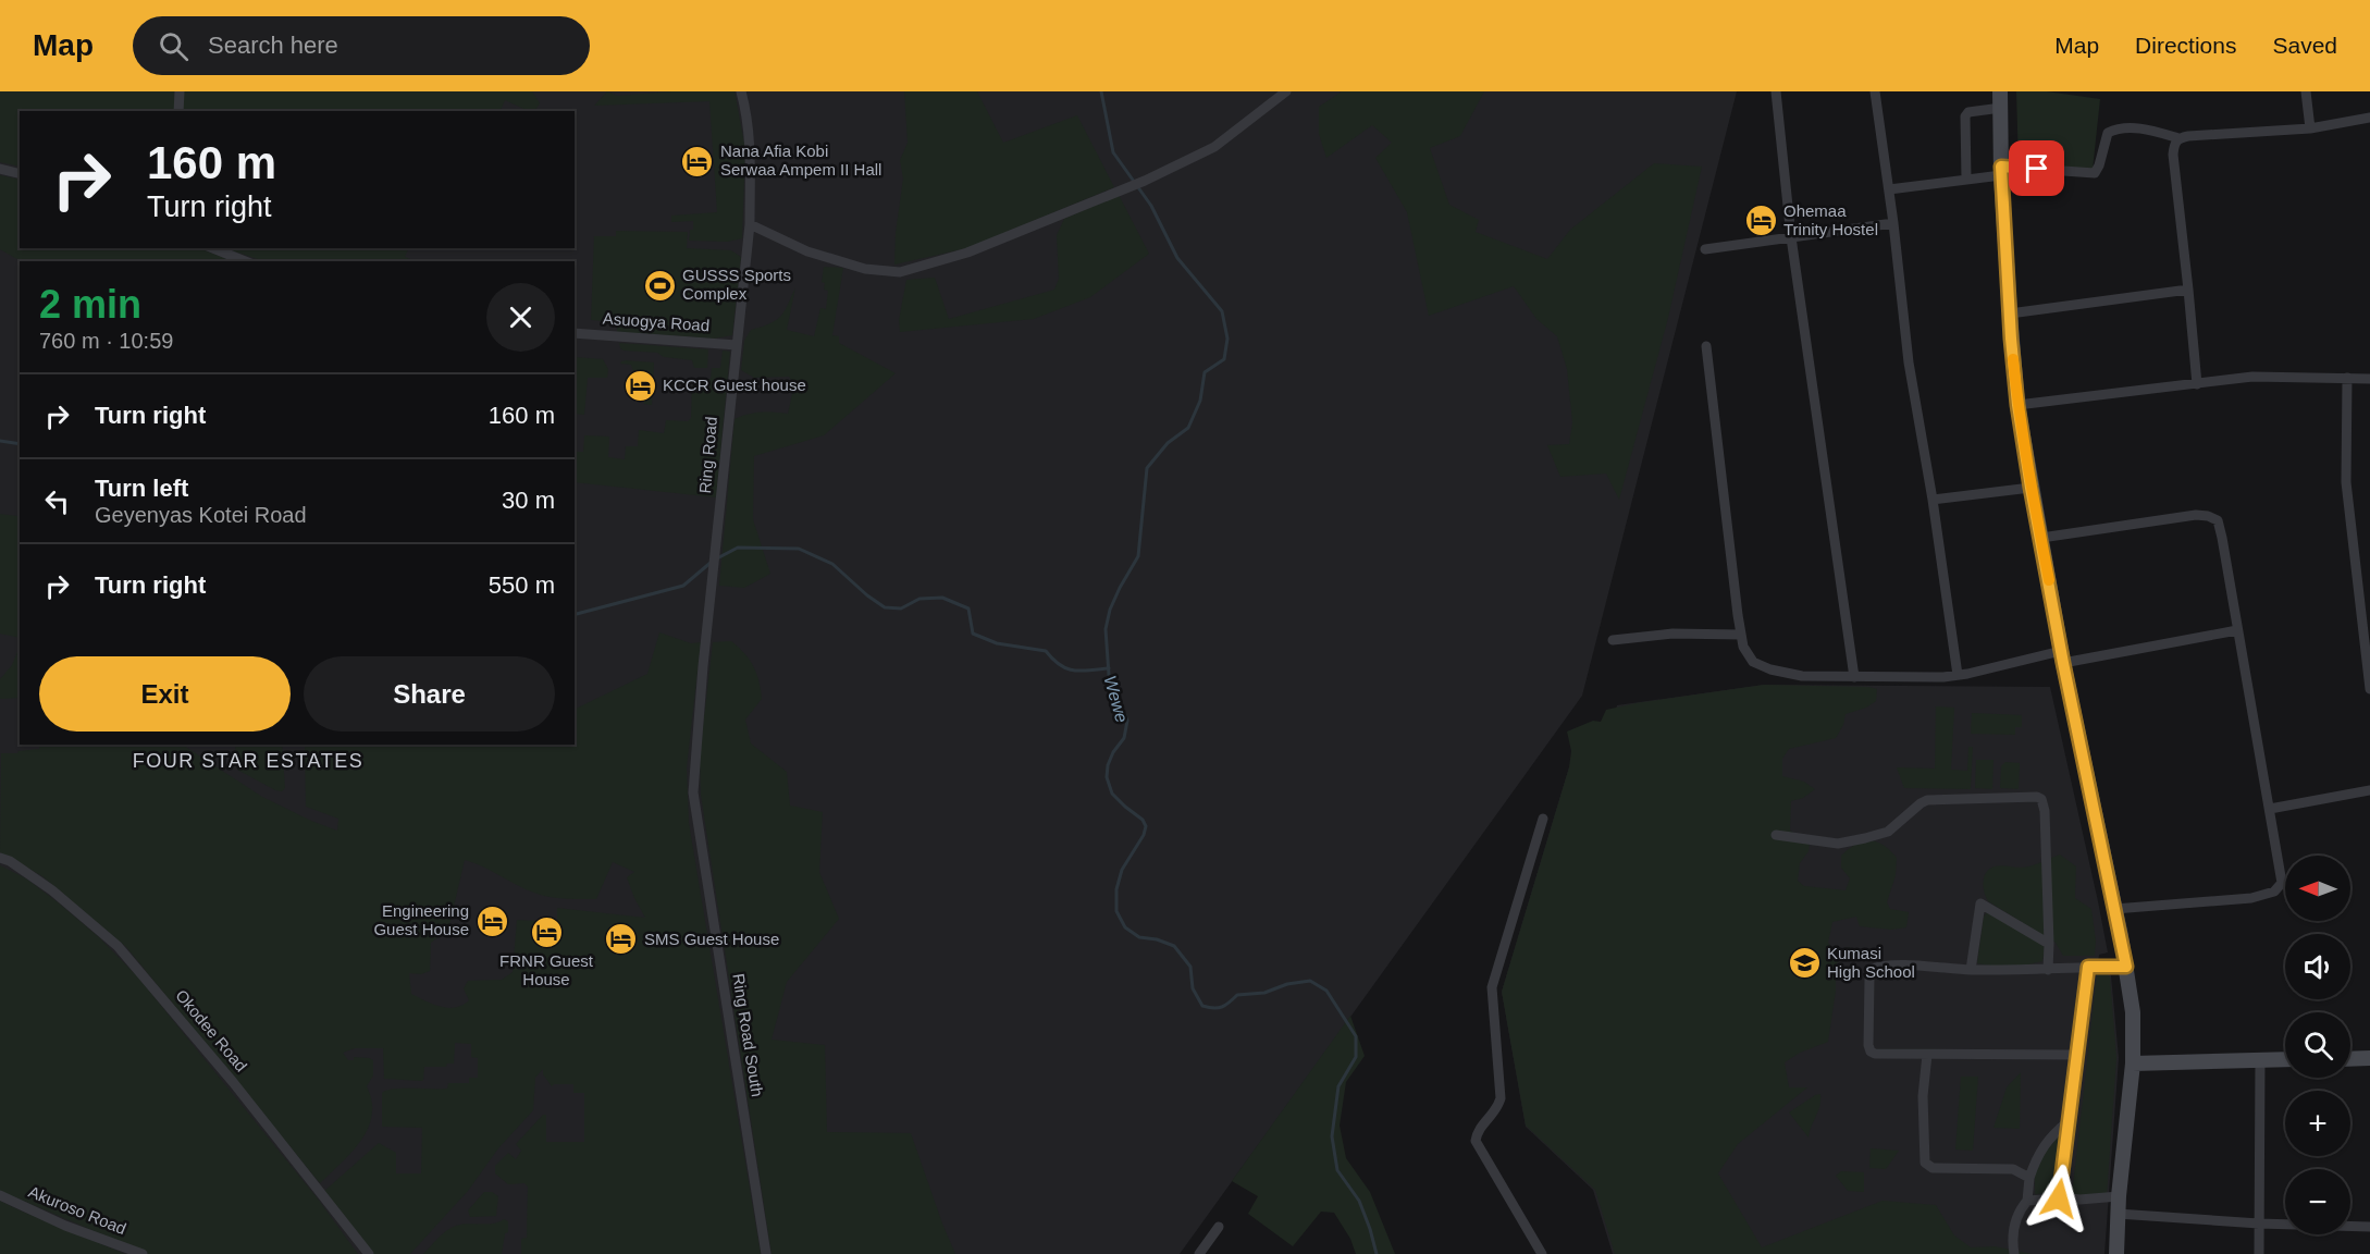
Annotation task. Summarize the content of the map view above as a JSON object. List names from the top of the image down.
{
  "streets": {
    "street": [
      "Asuogya Road",
      "Ring Road",
      "Okodee Road",
      "Ring Road South",
      "Akuroso Road"
    ]
  },
  "crossings": [
    ["Asuogya Road", "Ring Road"],
    ["Ring Road", "Ring Road South"]
  ],
  "districts": ["FOUR STAR ESTATES"],
  "water": ["Wewe"],
  "places": {
    "hotel": [
      "Nana Afia Kobi Serwaa Ampem II Hall",
      "Ohemaa Trinity Hostel",
      "KCCR Guest house",
      "Engineering Guest House",
      "FRNR Guest House",
      "SMS Guest House"
    ],
    "sports": ["GUSSS Sports Complex"],
    "school or university": ["Kumasi High School"]
  },
  "north": "left",
  "page": {
    "header": "Map",
    "search": "Search here",
    "nav": ["Map", "Directions", "Saved"],
    "turn": ["160 m", "Turn right"],
    "heading": ["2 min", "760 m · 10:59"],
    "list": [
      {
        "name": "Turn right",
        "value": "160 m"
      },
      {
        "name": "Turn left",
        "note": "Geyenyas Kotei Road",
        "value": "30 m"
      },
      {
        "name": "Turn right",
        "value": "550 m"
      }
    ],
    "buttons": ["Exit", "Share"],
    "map_buttons": ["+", "−"]
  }
}
